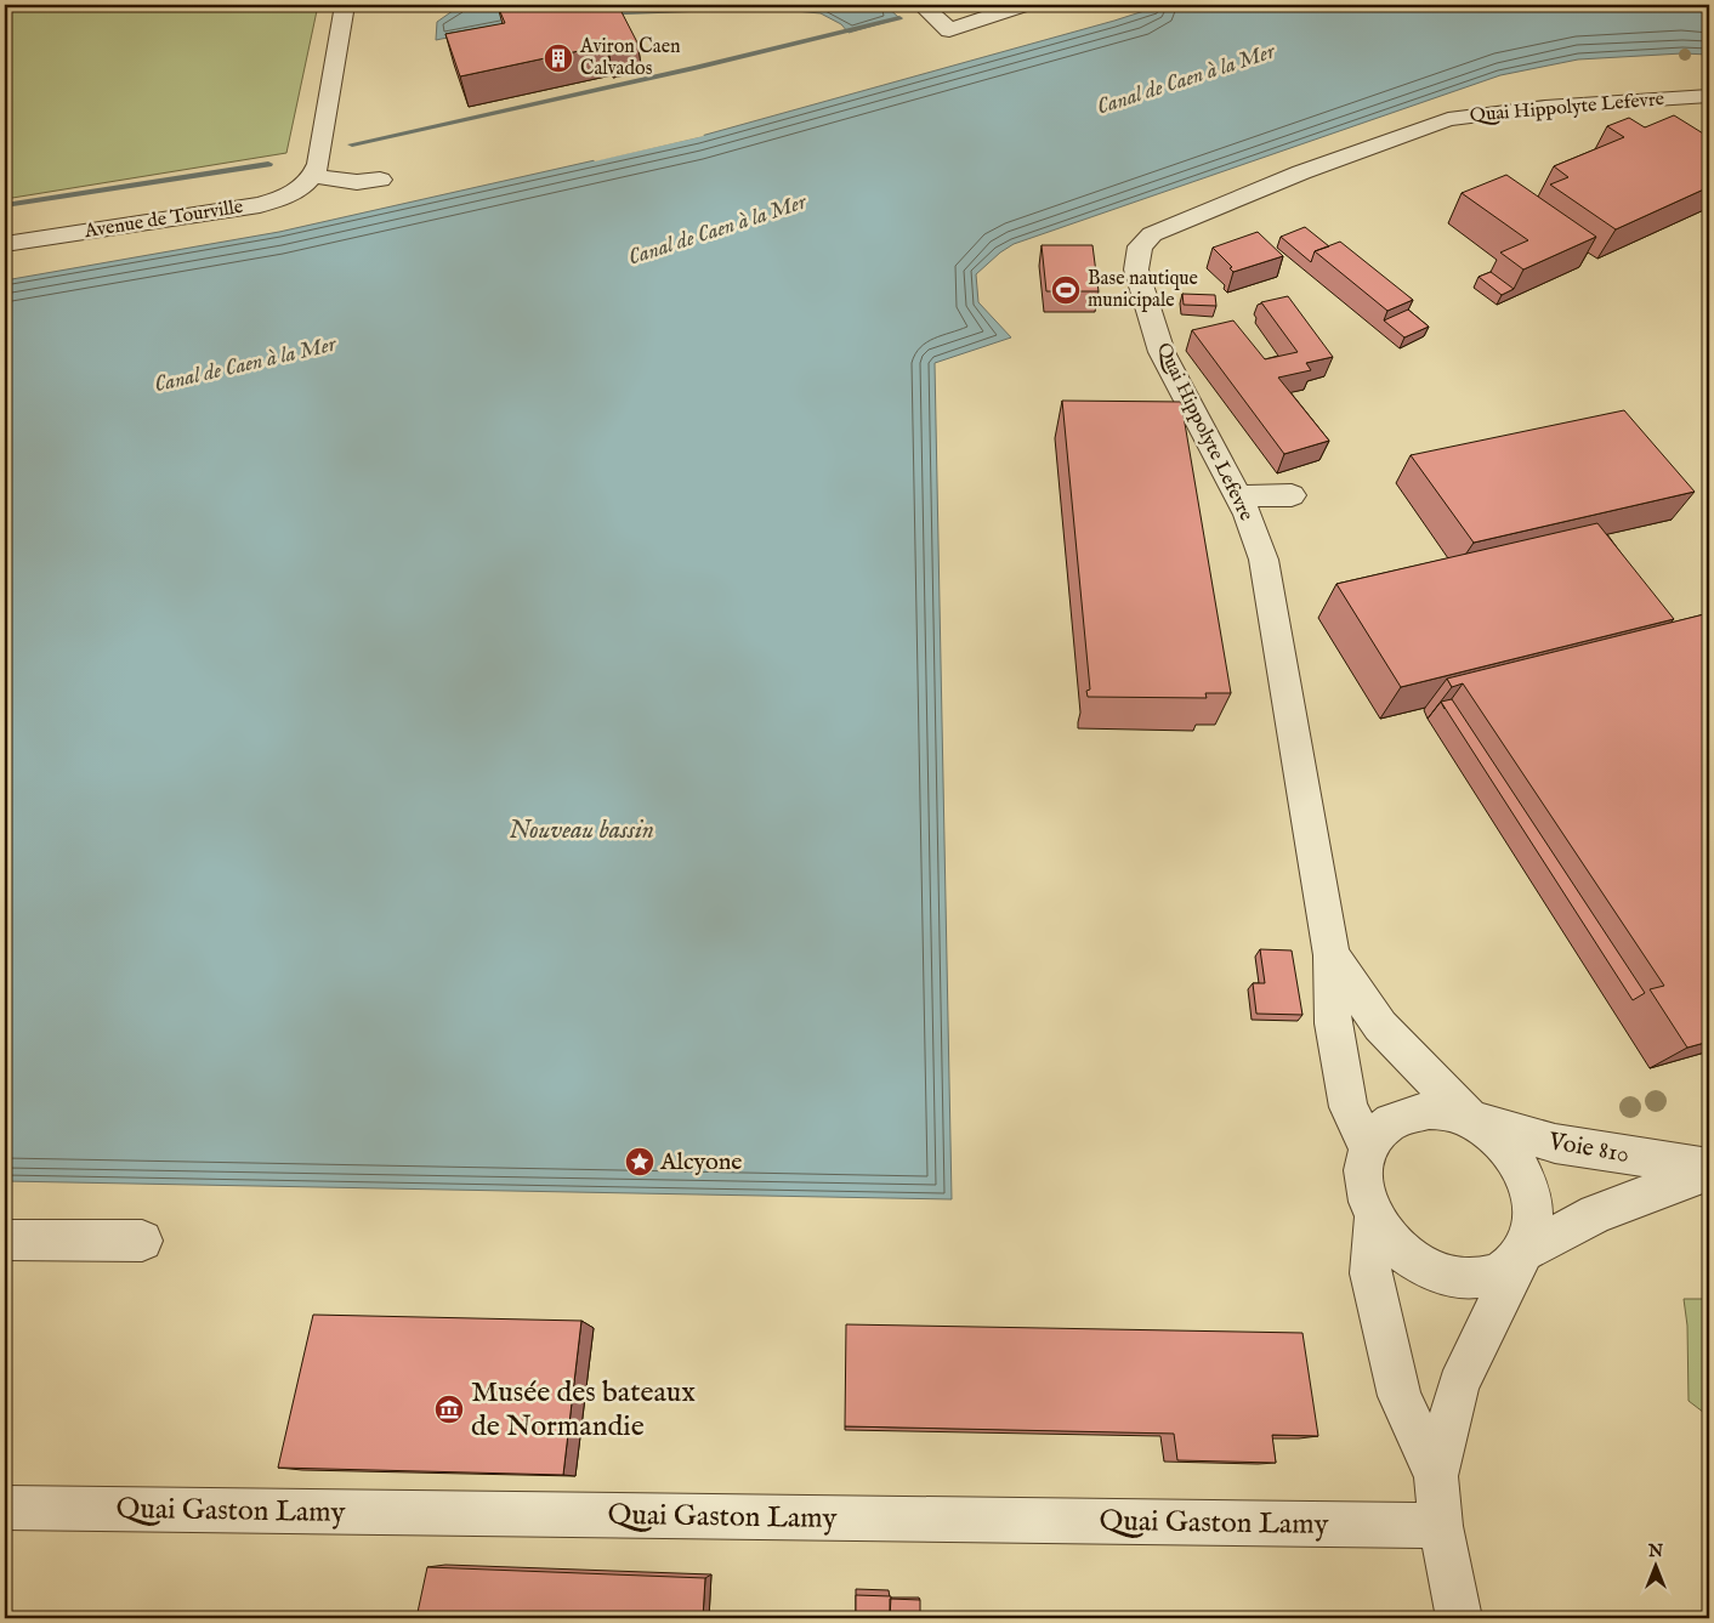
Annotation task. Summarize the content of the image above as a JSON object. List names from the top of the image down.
{
  "streets": {
    "street": [
      "Quai Hippolyte Lefevre",
      "Avenue de Tourville",
      "Voie 810",
      "Quai Gaston Lamy"
    ]
  },
  "crossings": [
    ["Quai Hippolyte Lefevre", "Voie 810"],
    ["Quai Hippolyte Lefevre", "Quai Gaston Lamy"]
  ],
  "water": ["Canal de Caen à la Mer", "Nouveau bassin"],
  "places": {
    "building": ["Aviron Caen Calvados"],
    "sports": ["Base nautique municipale"],
    "place": ["Alcyone"],
    "museum": ["Musée des bateaux de Normandie"]
  },
  "north": "top"
}
